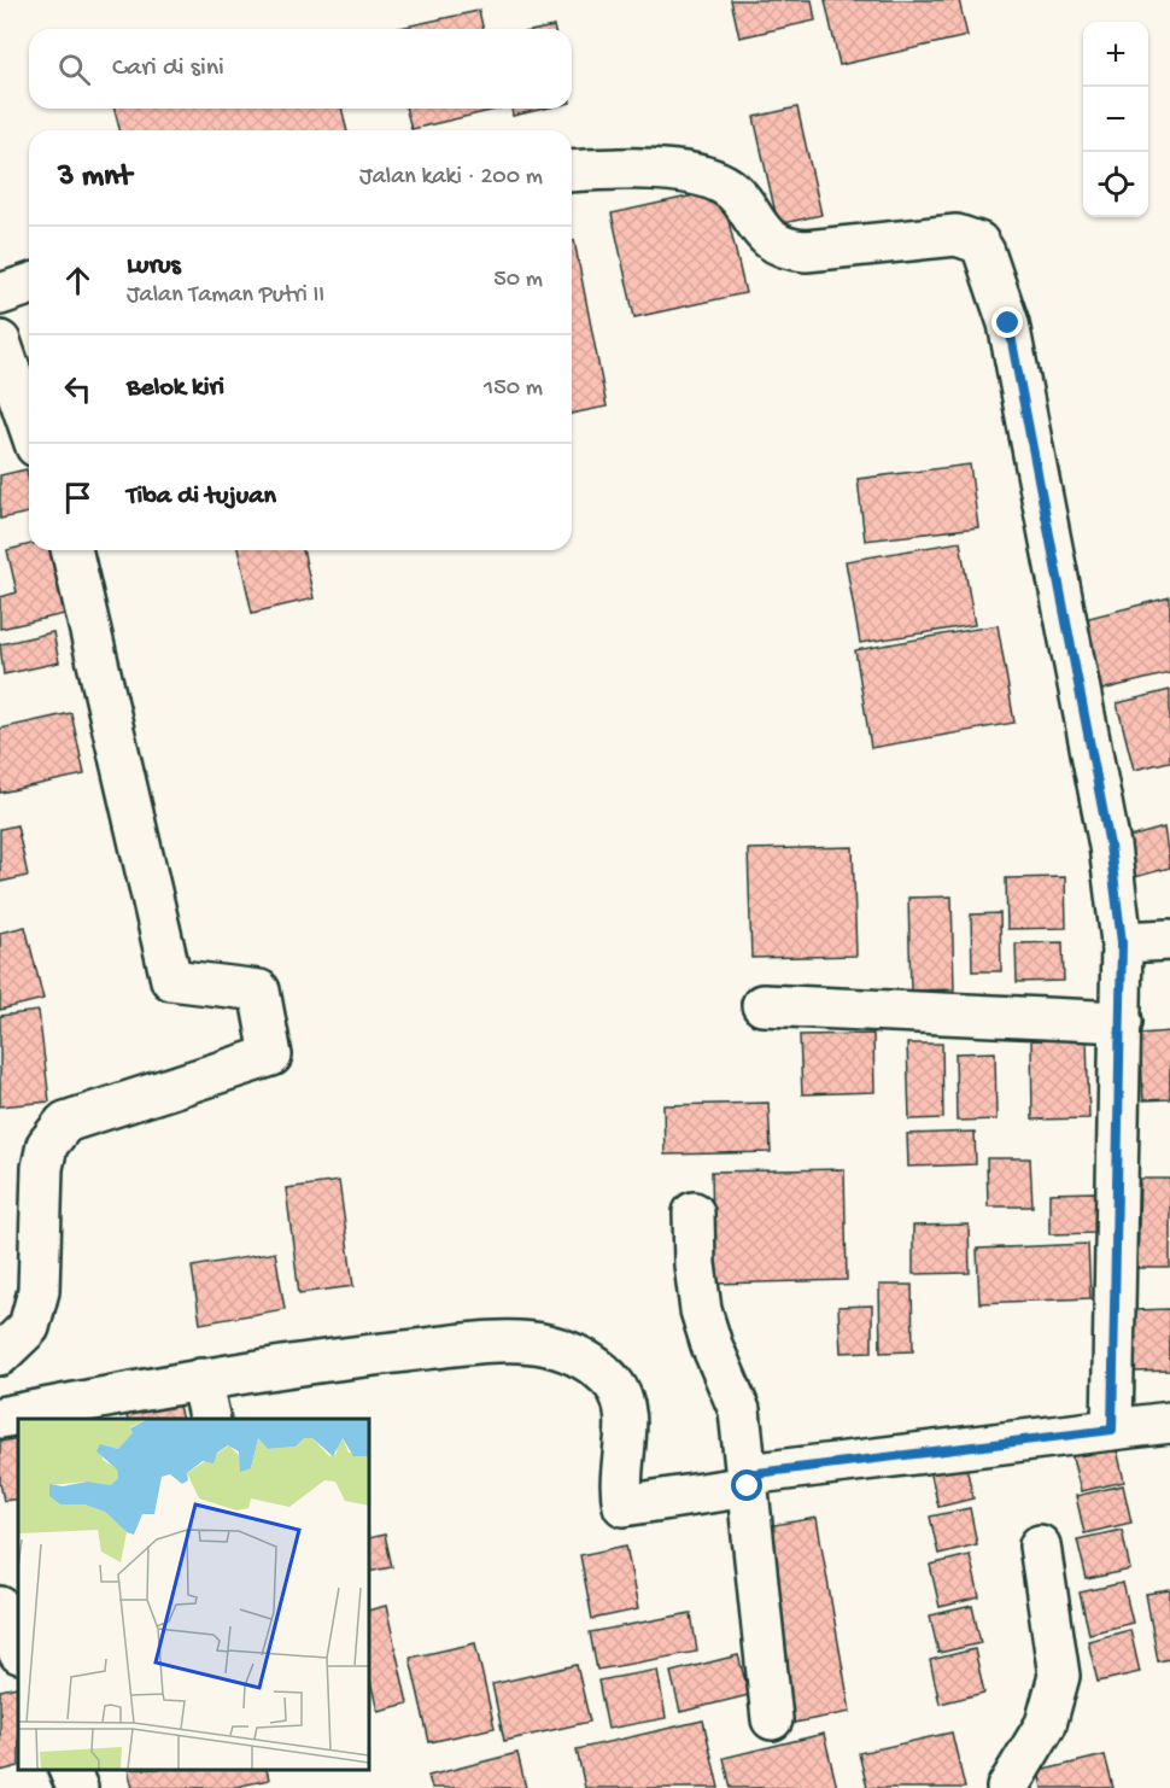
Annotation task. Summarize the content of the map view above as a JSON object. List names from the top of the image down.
{
  "page": {
    "map_buttons": ["+", "−"],
    "search": "Cari di sini",
    "heading": ["3 mnt", "Jalan kaki · 200 m"],
    "list": [
      ["Lurus", "Jalan Taman Putri II", "50 m"],
      ["Belok kiri", "150 m"],
      "Tiba di tujuan"
    ]
  }
}
